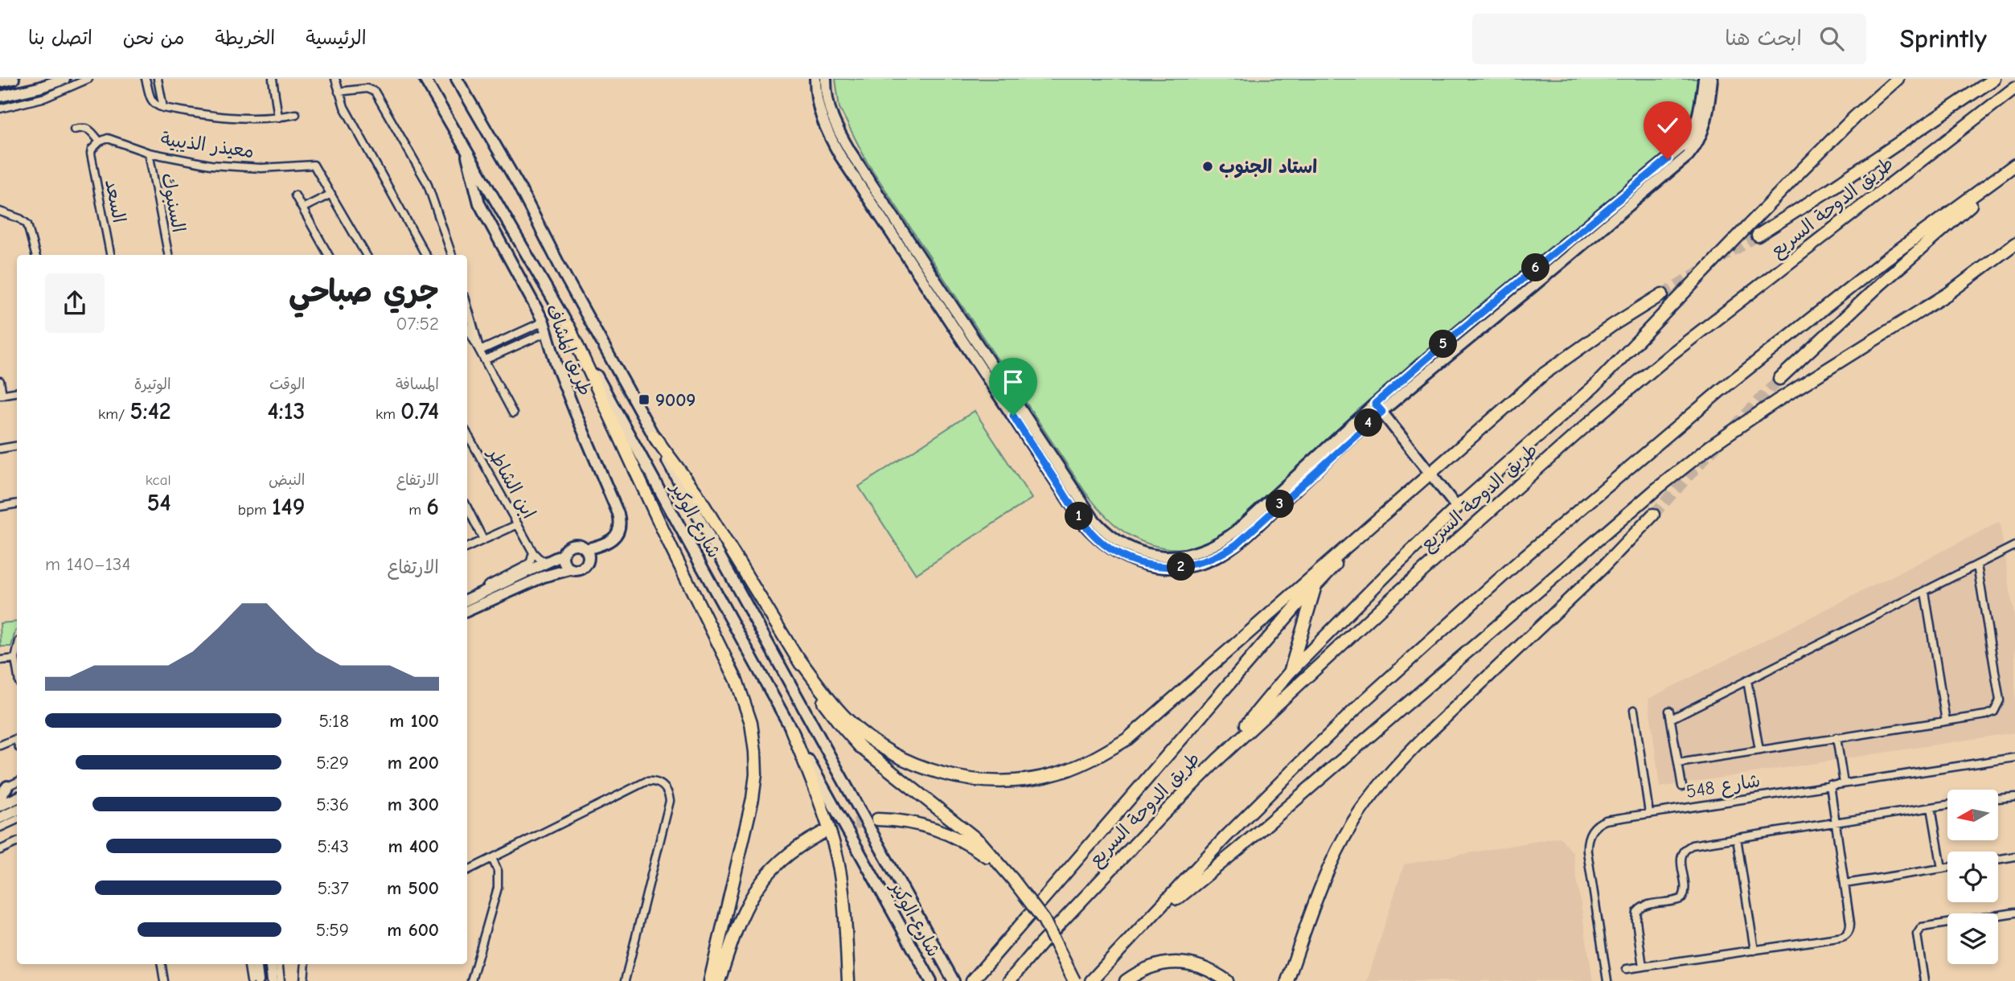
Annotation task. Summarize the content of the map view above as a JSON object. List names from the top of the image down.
{
  "streets": {
    "highway": ["طريق الدوحة السريع"],
    "street": [
      "معيذر الذيبية",
      "السعد",
      "السنبوك",
      "طريق المشاف",
      "ابن الشاطر",
      "شارع الوكير",
      "شارع 548"
    ]
  },
  "crossings": [
    ["معيذر الذيبية", "السعد"],
    ["معيذر الذيبية", "السنبوك"],
    ["طريق المشاف", "شارع الوكير"]
  ],
  "places": {
    "other": ["استاد الجنوب"],
    "transit": ["9009"]
  },
  "north": "left",
  "page": {
    "header": "Sprintly",
    "search": "ابحث هنا",
    "nav": [
      "الرئيسية",
      "الخريطة",
      "من نحن",
      "اتصل بنا"
    ],
    "pins": [
      "6",
      "5",
      "4",
      "3",
      "1",
      "2"
    ],
    "heading": ["جري صباحي", "07:52"],
    "stats": [
      ["المسافة", "0.74 km"],
      ["الوقت", "4:13"],
      ["الوتيرة", "5:42 /km"],
      ["الارتفاع", "6 m"],
      ["النبض", "149 bpm"],
      ["kcal", "54"]
    ],
    "chart": ["الارتفاع", "134–140 m"],
    "list": [
      {
        "name": "100 m",
        "note": "5:18"
      },
      {
        "name": "200 m",
        "note": "5:29"
      },
      {
        "name": "300 m",
        "note": "5:36"
      },
      {
        "name": "400 m",
        "note": "5:43"
      },
      {
        "name": "500 m",
        "note": "5:37"
      },
      {
        "name": "600 m",
        "note": "5:59"
      }
    ]
  }
}
